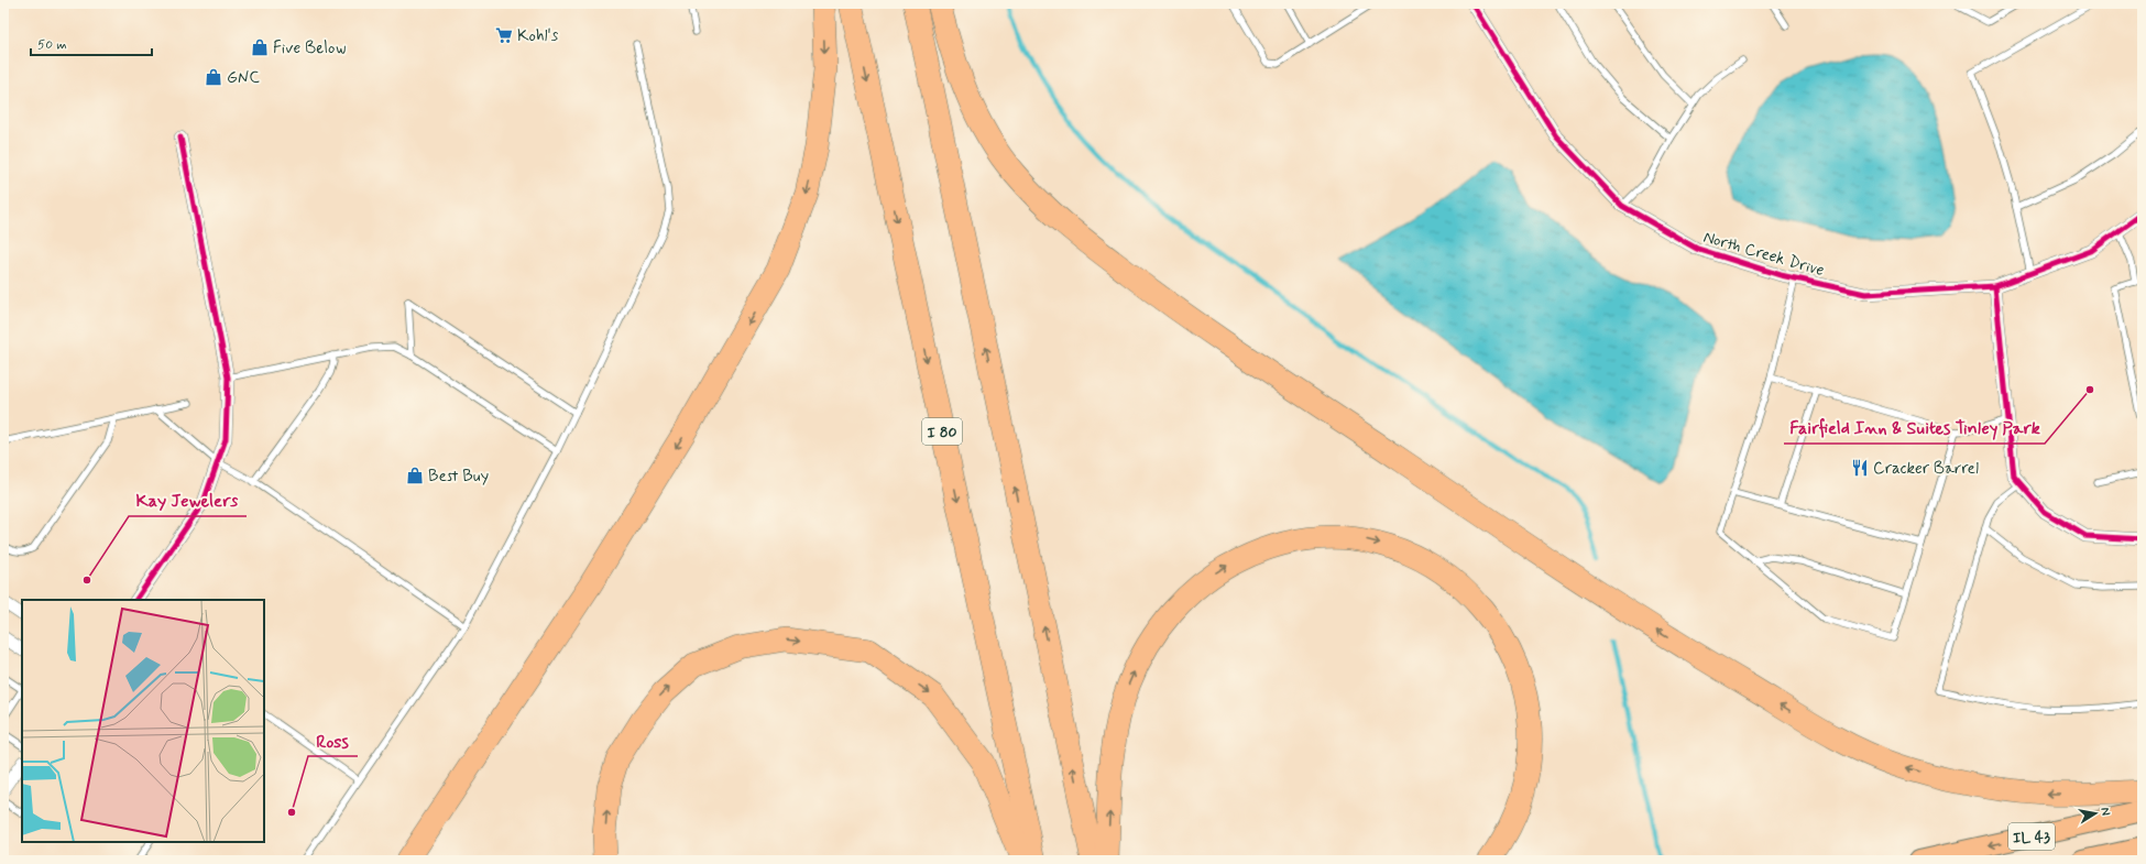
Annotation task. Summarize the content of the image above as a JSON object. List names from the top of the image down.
{
  "streets": {
    "highway": ["I 80"],
    "main road": ["IL 43"],
    "street": ["North Creek Drive"]
  },
  "places": {
    "supermarket": ["Kohl's"],
    "shop": ["Five Below", "GNC", "Best Buy"],
    "other": ["Fairfield Inn & Suites Tinley Park", "Kay Jewelers", "Ross"],
    "restaurant": ["Cracker Barrel"]
  },
  "scale_bar": "50 m",
  "north": "right"
}
